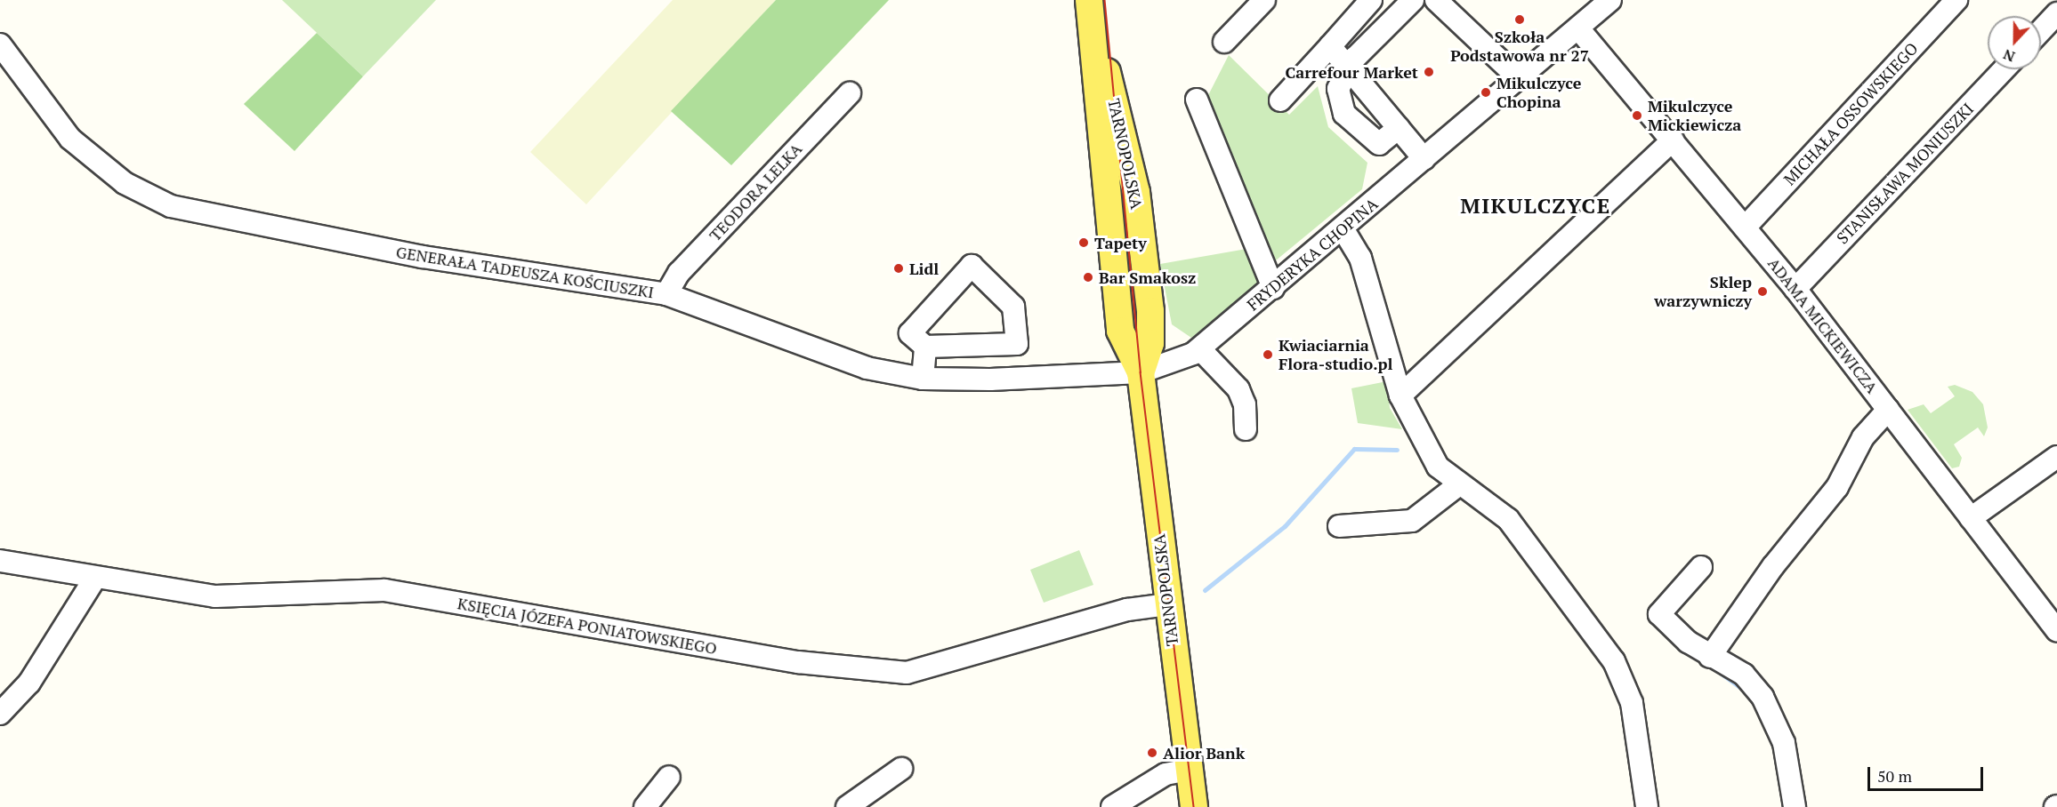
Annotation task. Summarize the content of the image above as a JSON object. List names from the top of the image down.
{
  "streets": {
    "main road": ["TARNOPOLSKA"],
    "street": [
      "MICHAŁA OSSOWSKIEGO",
      "STANISŁAWA MONIUSZKI",
      "TEODORA LELKA",
      "FRYDERYKA CHOPINA",
      "GENERAŁA TADEUSZA KOŚCIUSZKI",
      "ADAMA MICKIEWICZA",
      "KSIĘCIA JÓZEFA PONIATOWSKIEGO"
    ]
  },
  "crossings": [
    ["MICHAŁA OSSOWSKIEGO", "ADAMA MICKIEWICZA"],
    ["TARNOPOLSKA", "FRYDERYKA CHOPINA"],
    ["TARNOPOLSKA", "GENERAŁA TADEUSZA KOŚCIUSZKI"],
    ["TARNOPOLSKA", "KSIĘCIA JÓZEFA PONIATOWSKIEGO"],
    ["STANISŁAWA MONIUSZKI", "ADAMA MICKIEWICZA"],
    ["TEODORA LELKA", "GENERAŁA TADEUSZA KOŚCIUSZKI"],
    ["FRYDERYKA CHOPINA", "GENERAŁA TADEUSZA KOŚCIUSZKI"],
    ["FRYDERYKA CHOPINA", "ADAMA MICKIEWICZA"]
  ],
  "districts": ["MIKULCZYCE"],
  "places": [
    "Szkoła Podstawowa nr 27",
    "Carrefour Market",
    "Mikulczyce Chopina",
    "Mikulczyce Mickiewicza",
    "Tapety",
    "Lidl",
    "Bar Smakosz",
    "Sklep warzywniczy",
    "Kwiaciarnia Flora-studio.pl",
    "Alior Bank"
  ],
  "scale_bar": "50 m",
  "north": "bottom"
}
